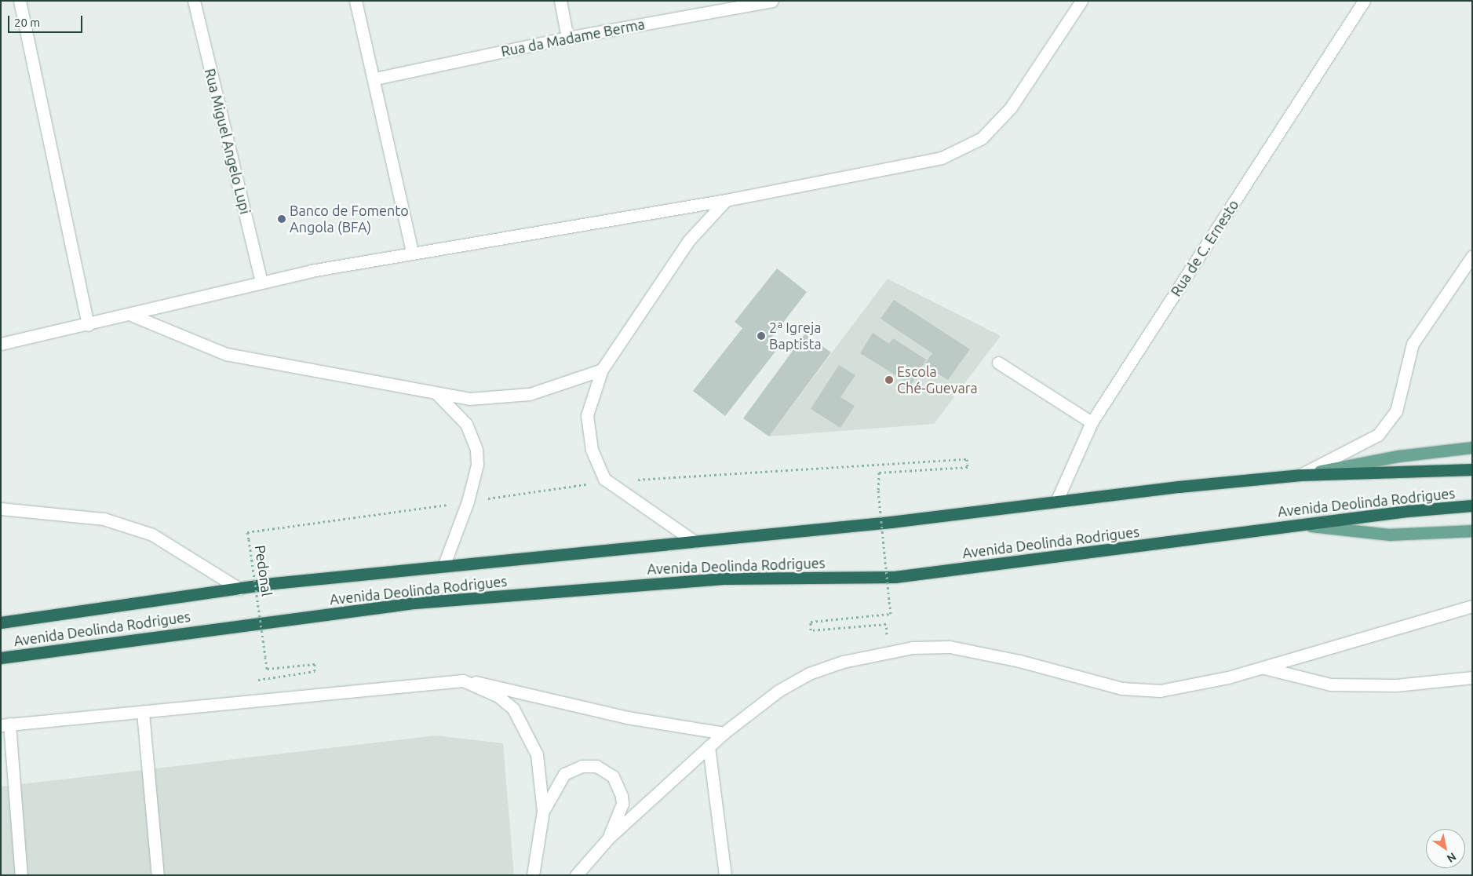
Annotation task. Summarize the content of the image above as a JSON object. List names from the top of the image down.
{
  "streets": {
    "highway": ["Avenida Deolinda Rodrigues"],
    "street": ["Rua da Madame Berma", "Rua Miguel Angelo Lupi", "Rua de C. Ernesto"],
    "path": ["Pedonal"]
  },
  "crossings": [
    ["Rua de C. Ernesto", "Avenida Deolinda Rodrigues"]
  ],
  "places": ["Banco de Fomento Angola (BFA)", "2ª Igreja Baptista", "Escola Ché-Guevara"],
  "scale_bar": "20 m",
  "north": "bottom right"
}
